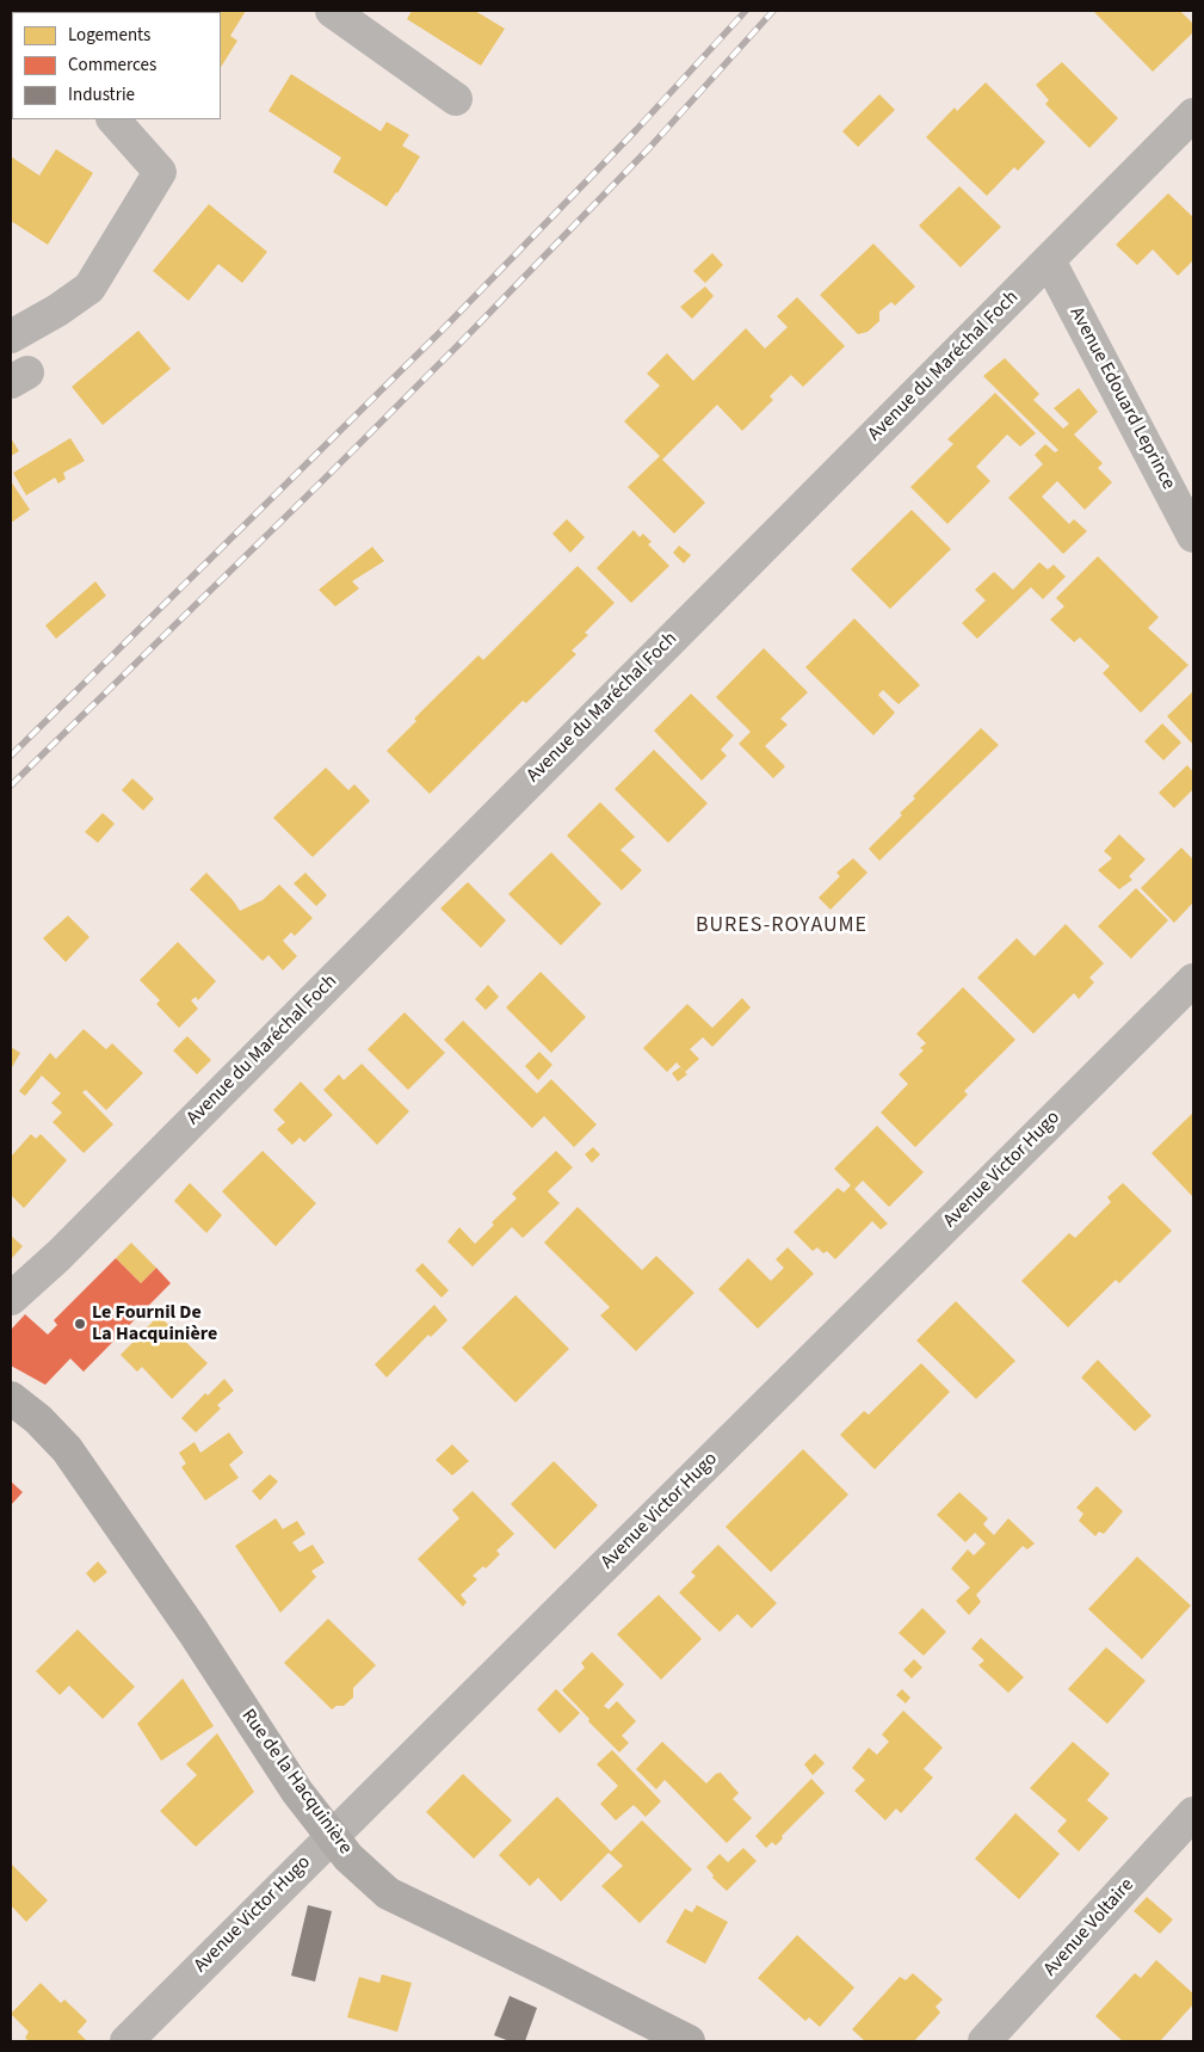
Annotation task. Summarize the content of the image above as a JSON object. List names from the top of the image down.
{
  "streets": {
    "street": [
      "Avenue du Maréchal Foch",
      "Avenue Edouard Leprince",
      "Avenue Victor Hugo",
      "Rue de la Hacquinière",
      "Avenue Voltaire"
    ]
  },
  "crossings": [
    ["Avenue du Maréchal Foch", "Avenue Edouard Leprince"],
    ["Avenue Victor Hugo", "Rue de la Hacquinière"]
  ],
  "districts": ["BURES-ROYAUME"],
  "places": ["Le Fournil De La Hacquinière"],
  "legend": ["Logements", "Commerces", "Industrie"]
}
